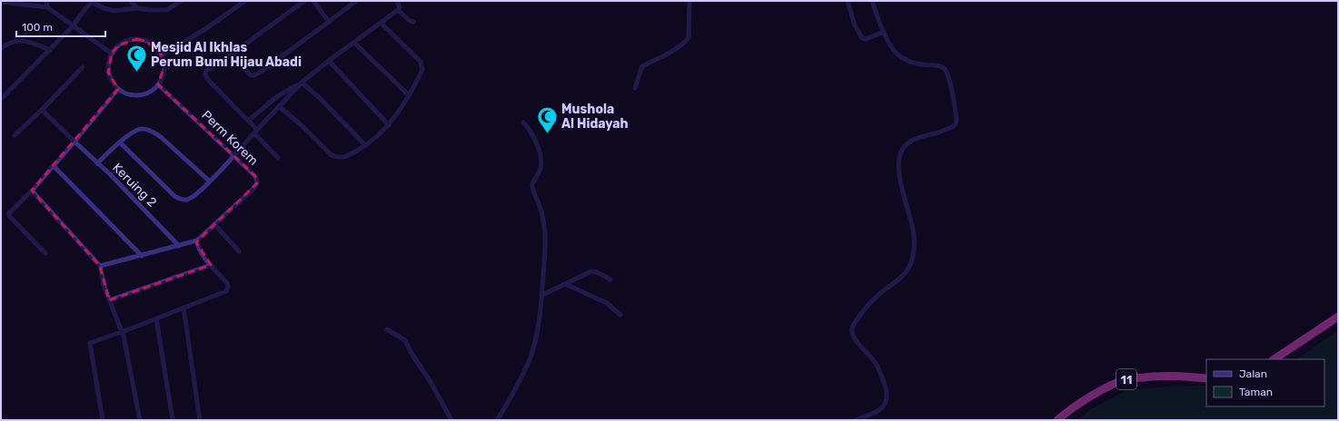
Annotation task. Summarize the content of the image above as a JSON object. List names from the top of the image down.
{
  "streets": {
    "highway": ["11"],
    "street": ["Perm Korem", "Keruing 2"]
  },
  "places": {
    "mosque": ["Mesjid Al Ikhlas Perum Bumi Hijau Abadi", "Mushola Al Hidayah"]
  },
  "legend": ["Jalan", "Taman"],
  "scale_bar": "100 m"
}
